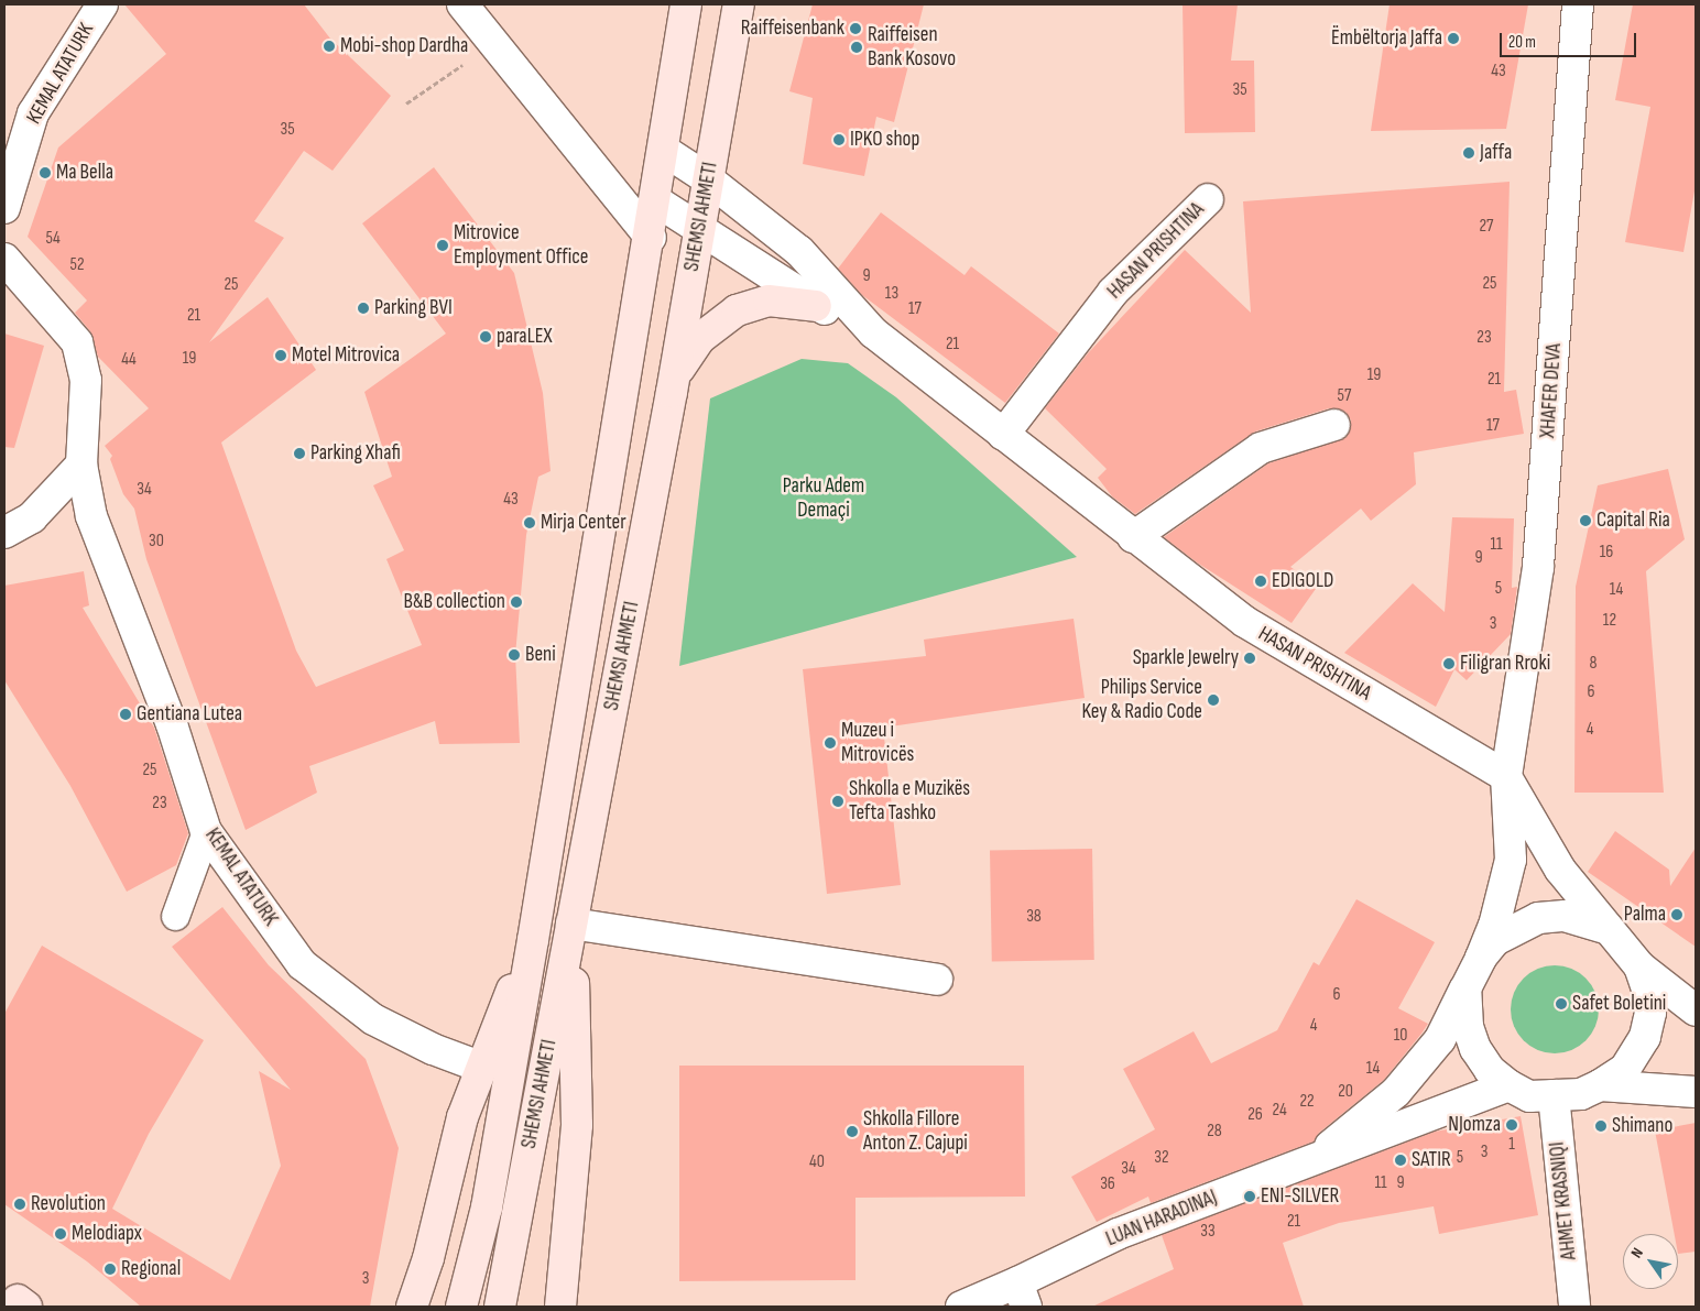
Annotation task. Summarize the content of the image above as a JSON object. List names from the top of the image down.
{
  "streets": {
    "main road": ["SHEMSI AHMETI"],
    "street": [
      "KEMAL ATATURK",
      "HASAN PRISHTINA",
      "XHAFER DEVA",
      "AHMET KRASNIQI",
      "LUAN HARADINAJ"
    ]
  },
  "crossings": [
    ["SHEMSI AHMETI", "HASAN PRISHTINA"],
    ["HASAN PRISHTINA", "XHAFER DEVA"],
    ["XHAFER DEVA", "AHMET KRASNIQI"],
    ["XHAFER DEVA", "LUAN HARADINAJ"],
    ["AHMET KRASNIQI", "LUAN HARADINAJ"]
  ],
  "parks": ["Parku Adem Demaçi"],
  "places": [
    "Raiffeisenbank",
    "Ëmbëltorja Jaffa",
    "Mobi-shop Dardha",
    "Raiffeisen Bank Kosovo",
    "IPKO shop",
    "Jaffa",
    "Ma Bella",
    "Mitrovice Employment Office",
    "Parking BVI",
    "paraLEX",
    "Motel Mitrovica",
    "Parking Xhafi",
    "Capital Ria",
    "Mirja Center",
    "EDIGOLD",
    "B&B collection",
    "Beni",
    "Sparkle Jewelry",
    "Filigran Rroki",
    "Philips Service Key & Radio Code",
    "Gentiana Lutea",
    "Muzeu i Mitrovicës",
    "Shkolla e Muzikës Tefta Tashko",
    "Palma",
    "Safet Boletini",
    "NJomza",
    "Shimano",
    "Shkolla Fillore Anton Z. Cajupi",
    "SATIR",
    "ENI-SILVER",
    "Revolution",
    "Melodiapx",
    "Regional"
  ],
  "house_numbers": [
    "43",
    "35",
    "35",
    "27",
    "54",
    "52",
    "9",
    "25",
    "25",
    "13",
    "17",
    "21",
    "23",
    "21",
    "19",
    "44",
    "19",
    "21",
    "57",
    "17",
    "34",
    "43",
    "30",
    "11",
    "16",
    "9",
    "5",
    "14",
    "12",
    "3",
    "8",
    "6",
    "4",
    "25",
    "23",
    "38",
    "6",
    "4",
    "10",
    "14",
    "20",
    "22",
    "24",
    "26",
    "28",
    "1",
    "3",
    "32",
    "5",
    "40",
    "34",
    "11",
    "9",
    "36",
    "21",
    "33",
    "3"
  ],
  "scale_bar": "20 m",
  "north": "top left"
}
